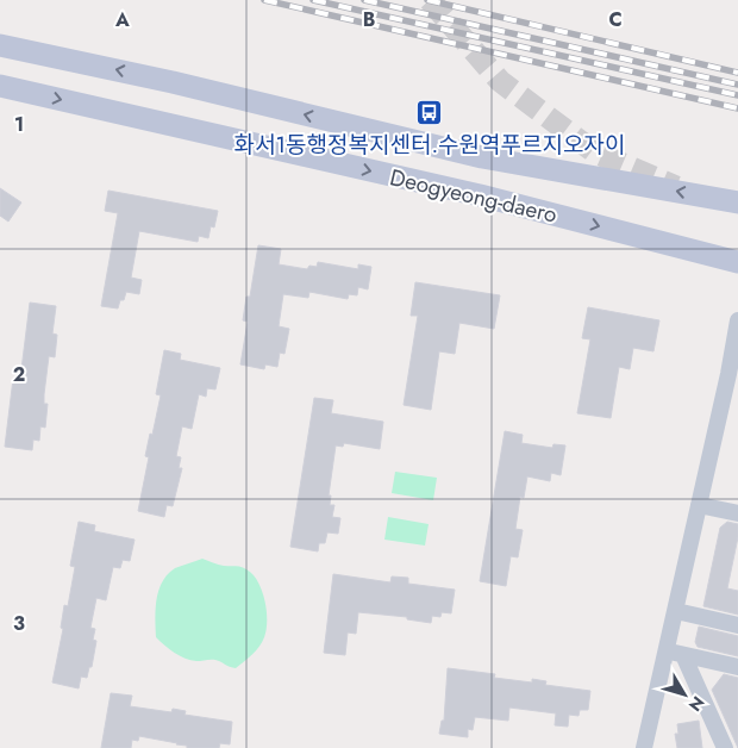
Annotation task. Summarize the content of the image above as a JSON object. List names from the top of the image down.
{
  "streets": {
    "main road": ["Deogyeong-daero"]
  },
  "places": {
    "bus stop": ["화서1동행정복지센터.수원역푸르지오자이"]
  },
  "north": "bottom right",
  "grid": {
    "columns": ["A", "B", "C"],
    "rows": ["1", "2", "3"]
  }
}
